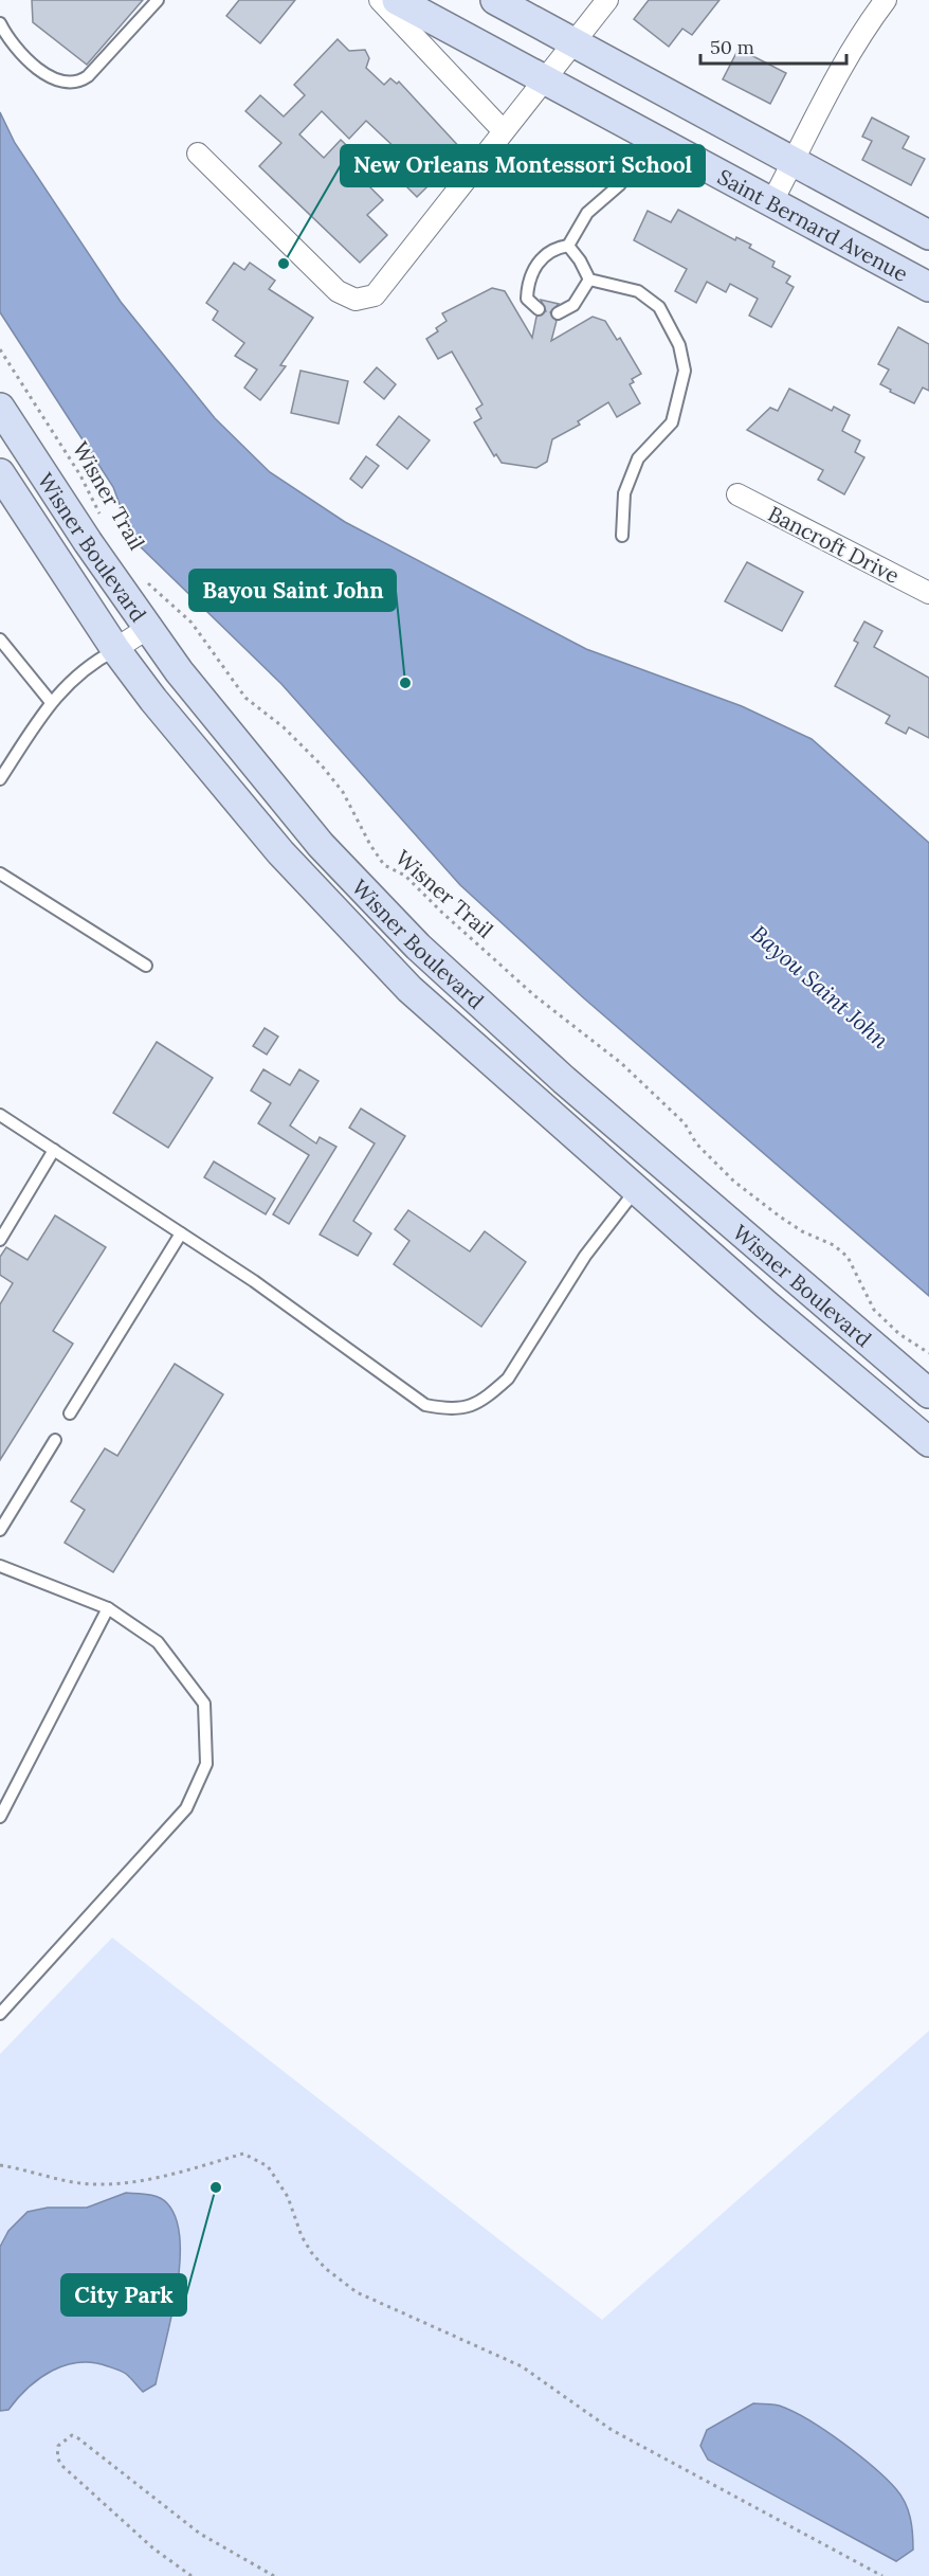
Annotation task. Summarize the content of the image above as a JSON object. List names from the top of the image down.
{
  "streets": {
    "street": ["Saint Bernard Avenue", "Bancroft Drive", "Wisner Boulevard"],
    "path": ["Wisner Trail"]
  },
  "water": ["Bayou Saint John"],
  "places": ["New Orleans Montessori School", "Bayou Saint John", "City Park"],
  "scale_bar": "50 m"
}
